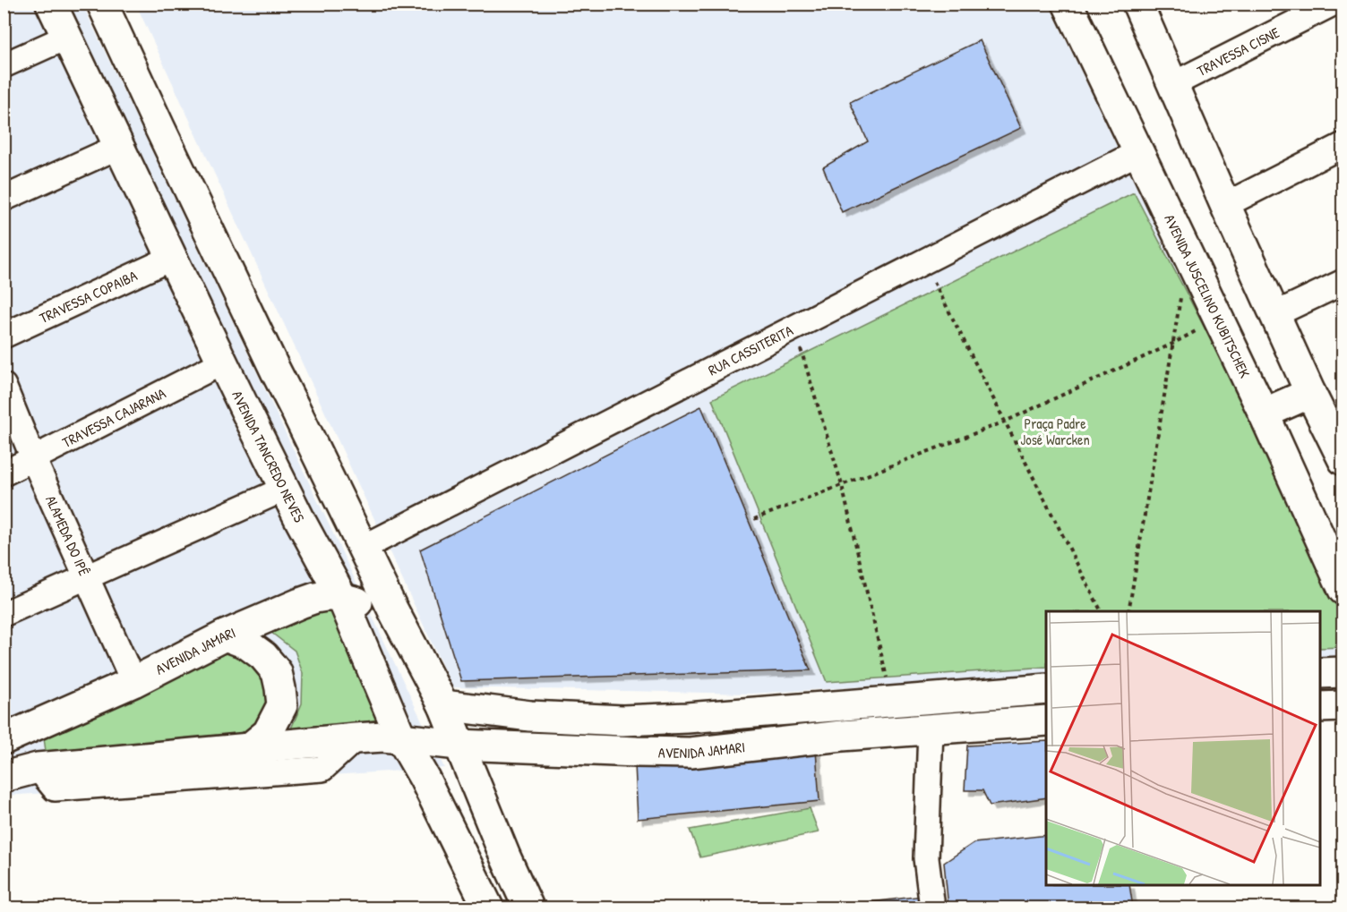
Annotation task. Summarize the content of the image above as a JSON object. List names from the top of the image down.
{
  "streets": {
    "main road": ["AVENIDA JUSCELINO KUBITSCHEK", "AVENIDA TANCREDO NEVES", "AVENIDA JAMARI"],
    "street": [
      "TRAVESSA CISNE",
      "TRAVESSA COPAIBA",
      "RUA CASSITERITA",
      "TRAVESSA CAJARANA",
      "ALAMEDA DO IPÊ"
    ]
  },
  "crossings": [
    ["TRAVESSA COPAIBA", "AVENIDA TANCREDO NEVES"],
    ["AVENIDA JUSCELINO KUBITSCHEK", "RUA CASSITERITA"],
    ["TRAVESSA CAJARANA", "AVENIDA TANCREDO NEVES"],
    ["TRAVESSA CAJARANA", "ALAMEDA DO IPÊ"],
    ["AVENIDA TANCREDO NEVES", "AVENIDA JAMARI"],
    ["ALAMEDA DO IPÊ", "AVENIDA JAMARI"]
  ],
  "parks": ["Praça Padre José Warcken"]
}
